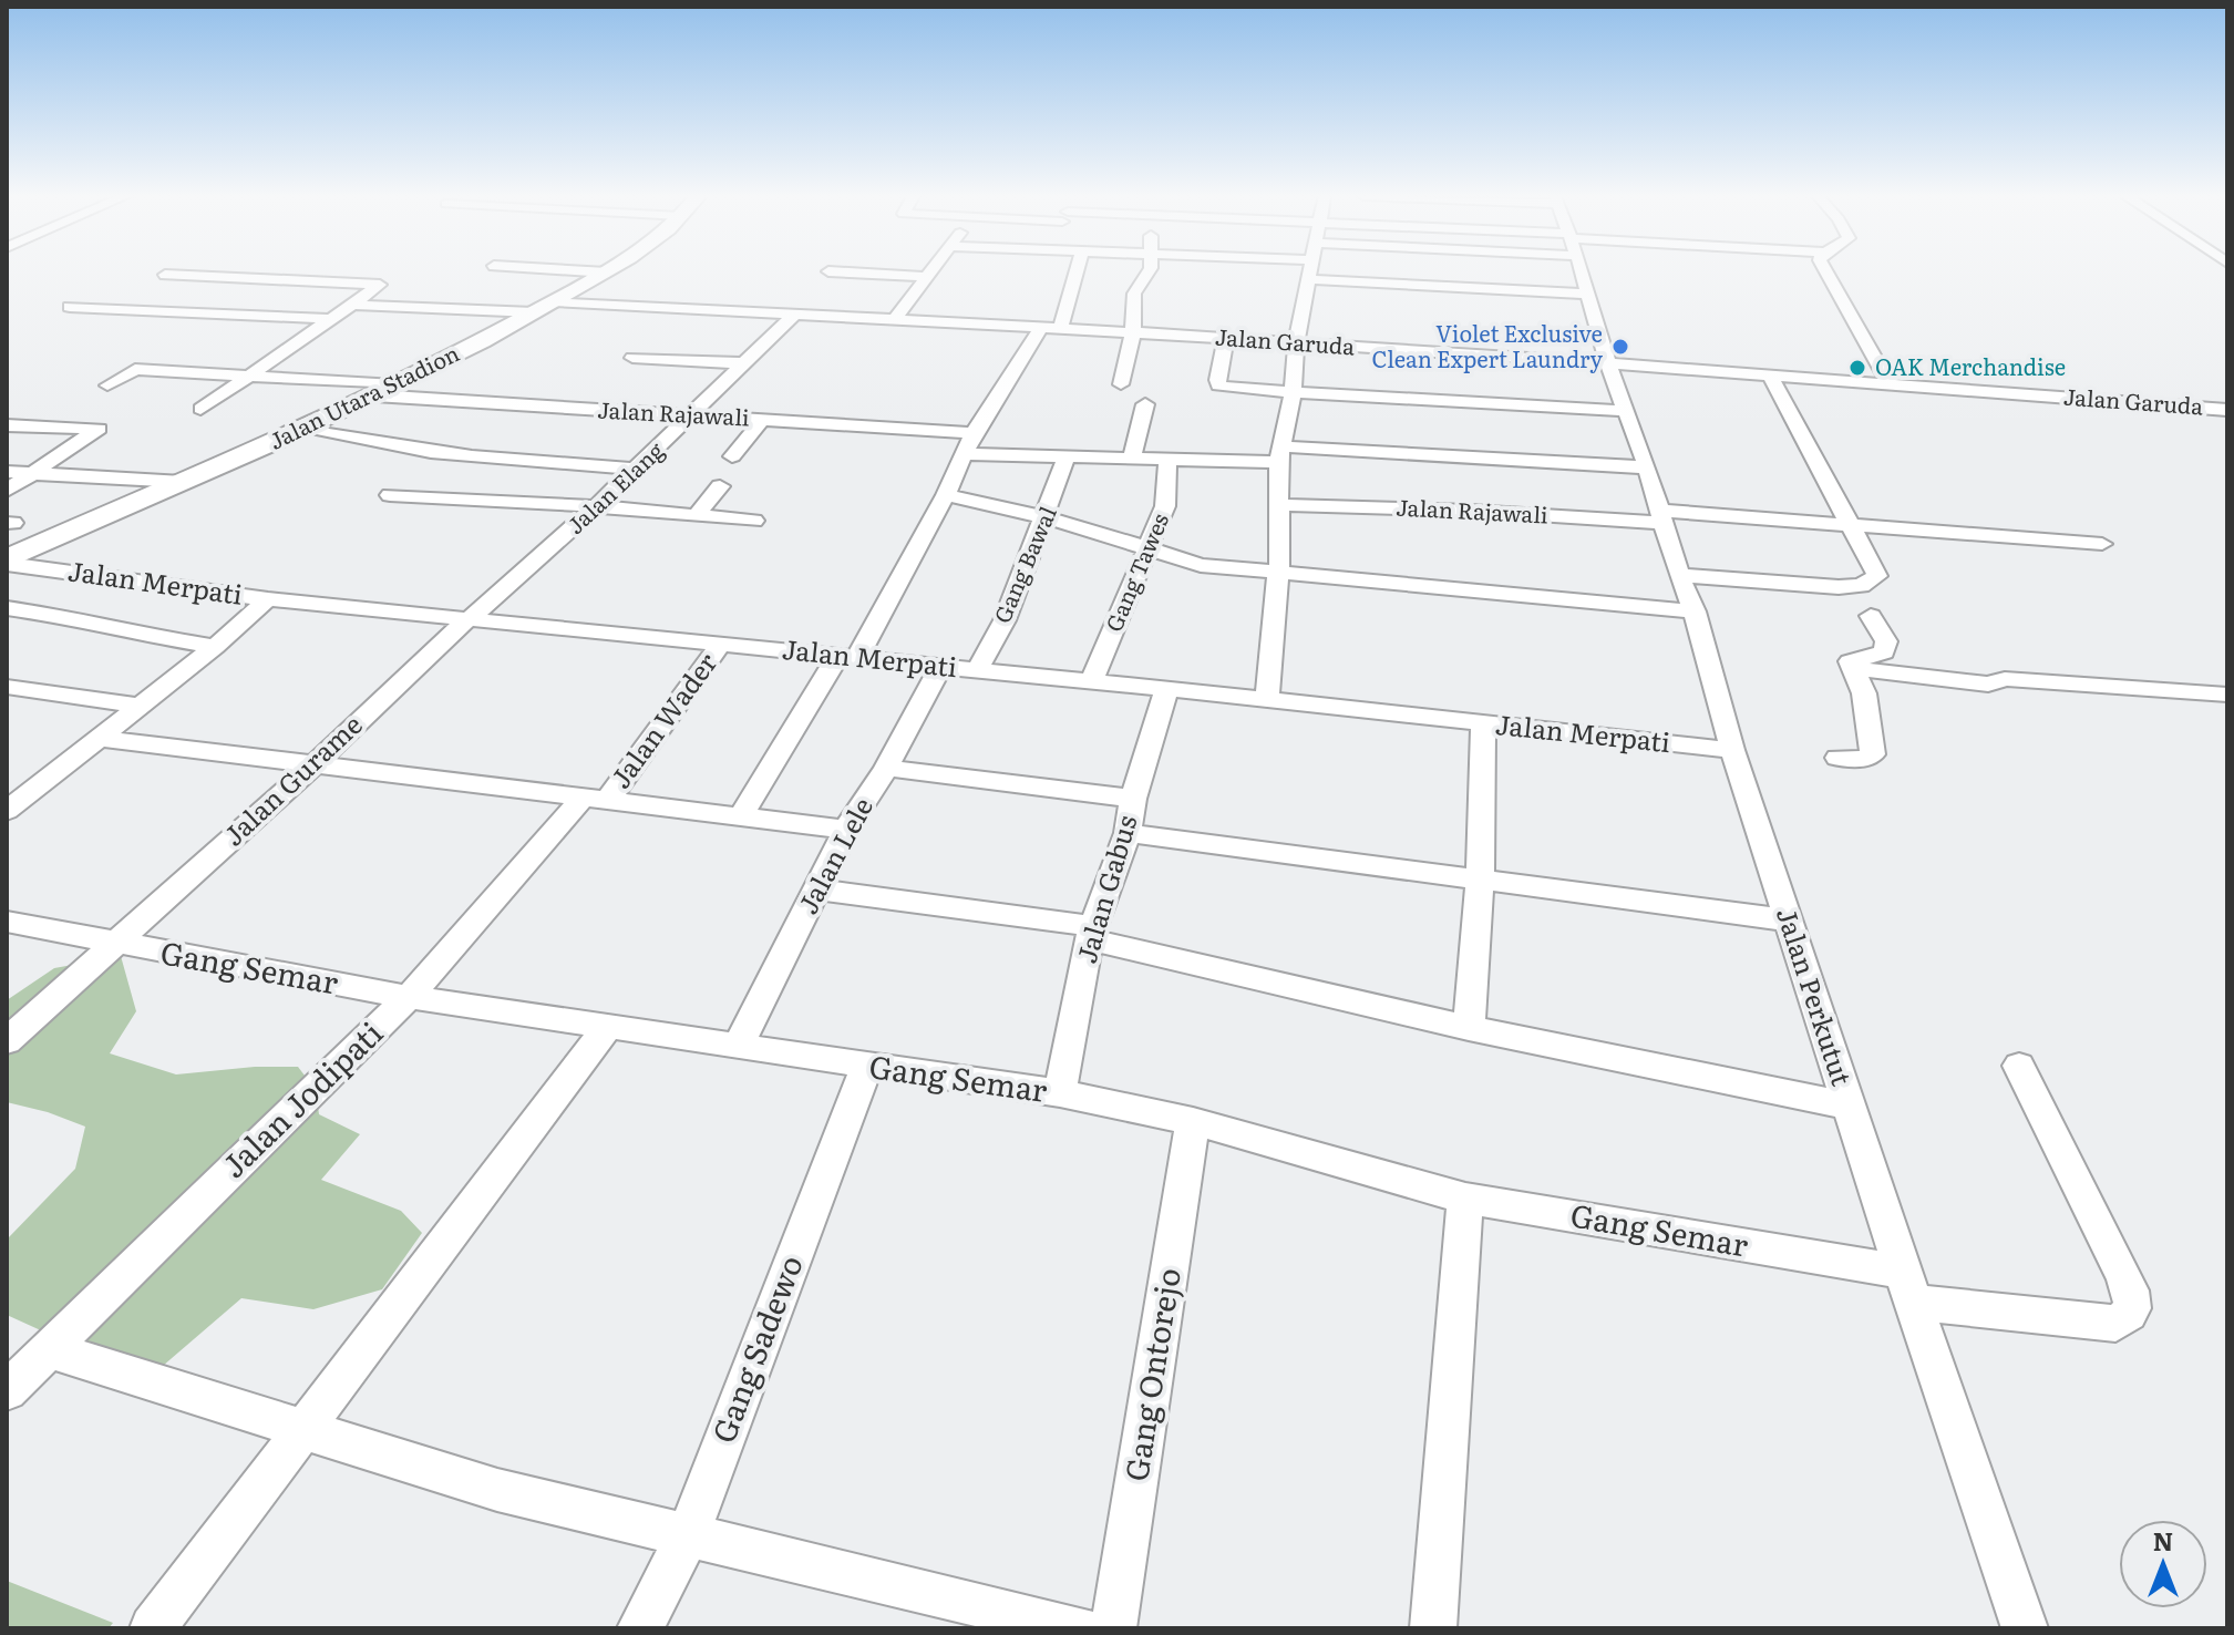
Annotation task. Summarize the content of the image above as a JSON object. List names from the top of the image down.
{
  "streets": {
    "street": [
      "Jalan Garuda",
      "Jalan Utara Stadion",
      "Jalan Rajawali",
      "Jalan Elang",
      "Gang Bawal",
      "Gang Tawes",
      "Jalan Merpati",
      "Jalan Wader",
      "Jalan Gurame",
      "Jalan Lele",
      "Jalan Gabus",
      "Gang Semar",
      "Jalan Perkutut",
      "Jalan Jodipati",
      "Gang Sadewo",
      "Gang Ontorejo"
    ]
  },
  "crossings": [
    ["Jalan Garuda", "Jalan Utara Stadion"],
    ["Jalan Garuda", "Jalan Elang"],
    ["Jalan Garuda", "Jalan Perkutut"],
    ["Jalan Utara Stadion", "Jalan Rajawali"],
    ["Jalan Utara Stadion", "Jalan Merpati"],
    ["Jalan Rajawali", "Jalan Elang"],
    ["Jalan Rajawali", "Jalan Perkutut"],
    ["Jalan Elang", "Jalan Merpati"],
    ["Jalan Elang", "Jalan Gurame"],
    ["Gang Bawal", "Jalan Merpati"],
    ["Gang Tawes", "Jalan Merpati"],
    ["Jalan Merpati", "Jalan Wader"],
    ["Jalan Merpati", "Jalan Gurame"],
    ["Jalan Merpati", "Jalan Lele"],
    ["Jalan Merpati", "Jalan Gabus"],
    ["Jalan Merpati", "Jalan Perkutut"],
    ["Jalan Wader", "Jalan Jodipati"],
    ["Jalan Gurame", "Gang Semar"],
    ["Jalan Lele", "Gang Semar"],
    ["Jalan Gabus", "Gang Semar"],
    ["Gang Semar", "Jalan Perkutut"],
    ["Gang Semar", "Jalan Jodipati"],
    ["Gang Semar", "Gang Sadewo"],
    ["Gang Semar", "Gang Ontorejo"]
  ],
  "places": ["Violet Exclusive Clean Expert Laundry", "OAK Merchandise"],
  "north": "top"
}
